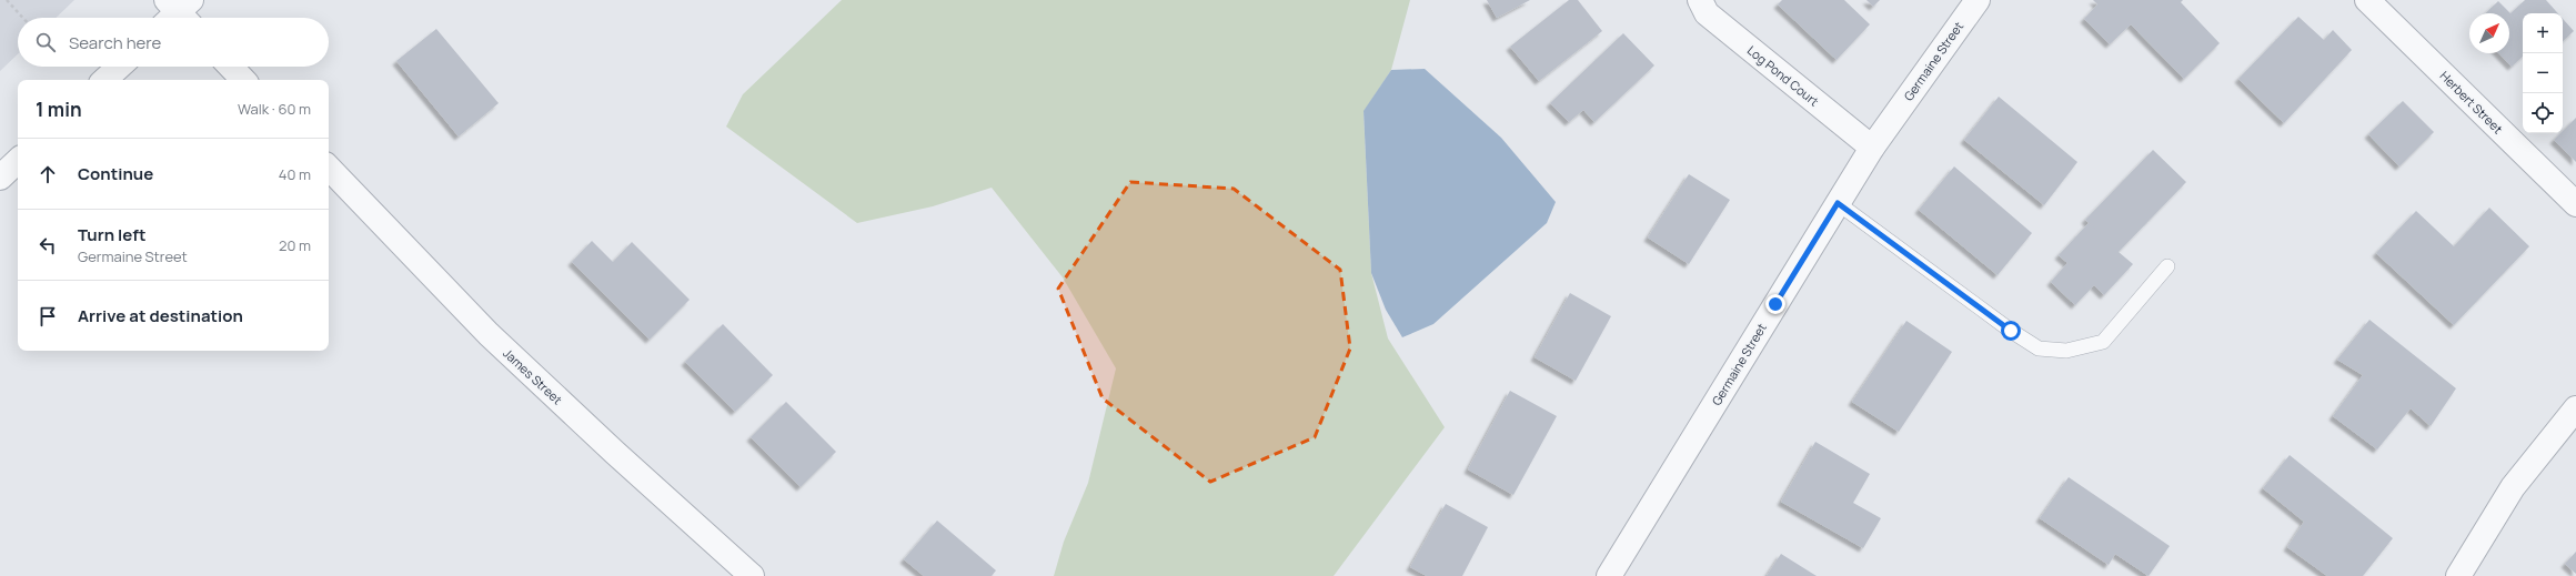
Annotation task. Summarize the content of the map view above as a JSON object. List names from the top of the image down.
{
  "streets": {
    "street": [
      "Germaine Street",
      "Log Pond Court",
      "Herbert Street",
      "James Street"
    ]
  },
  "crossings": [
    ["Germaine Street", "Log Pond Court"]
  ],
  "north": "top right",
  "page": {
    "map_buttons": ["+", "−"],
    "search": "Search here",
    "heading": ["1 min", "Walk · 60 m"],
    "list": [
      ["Continue", "40 m"],
      ["Turn left", "Germaine Street", "20 m"],
      "Arrive at destination"
    ]
  }
}
